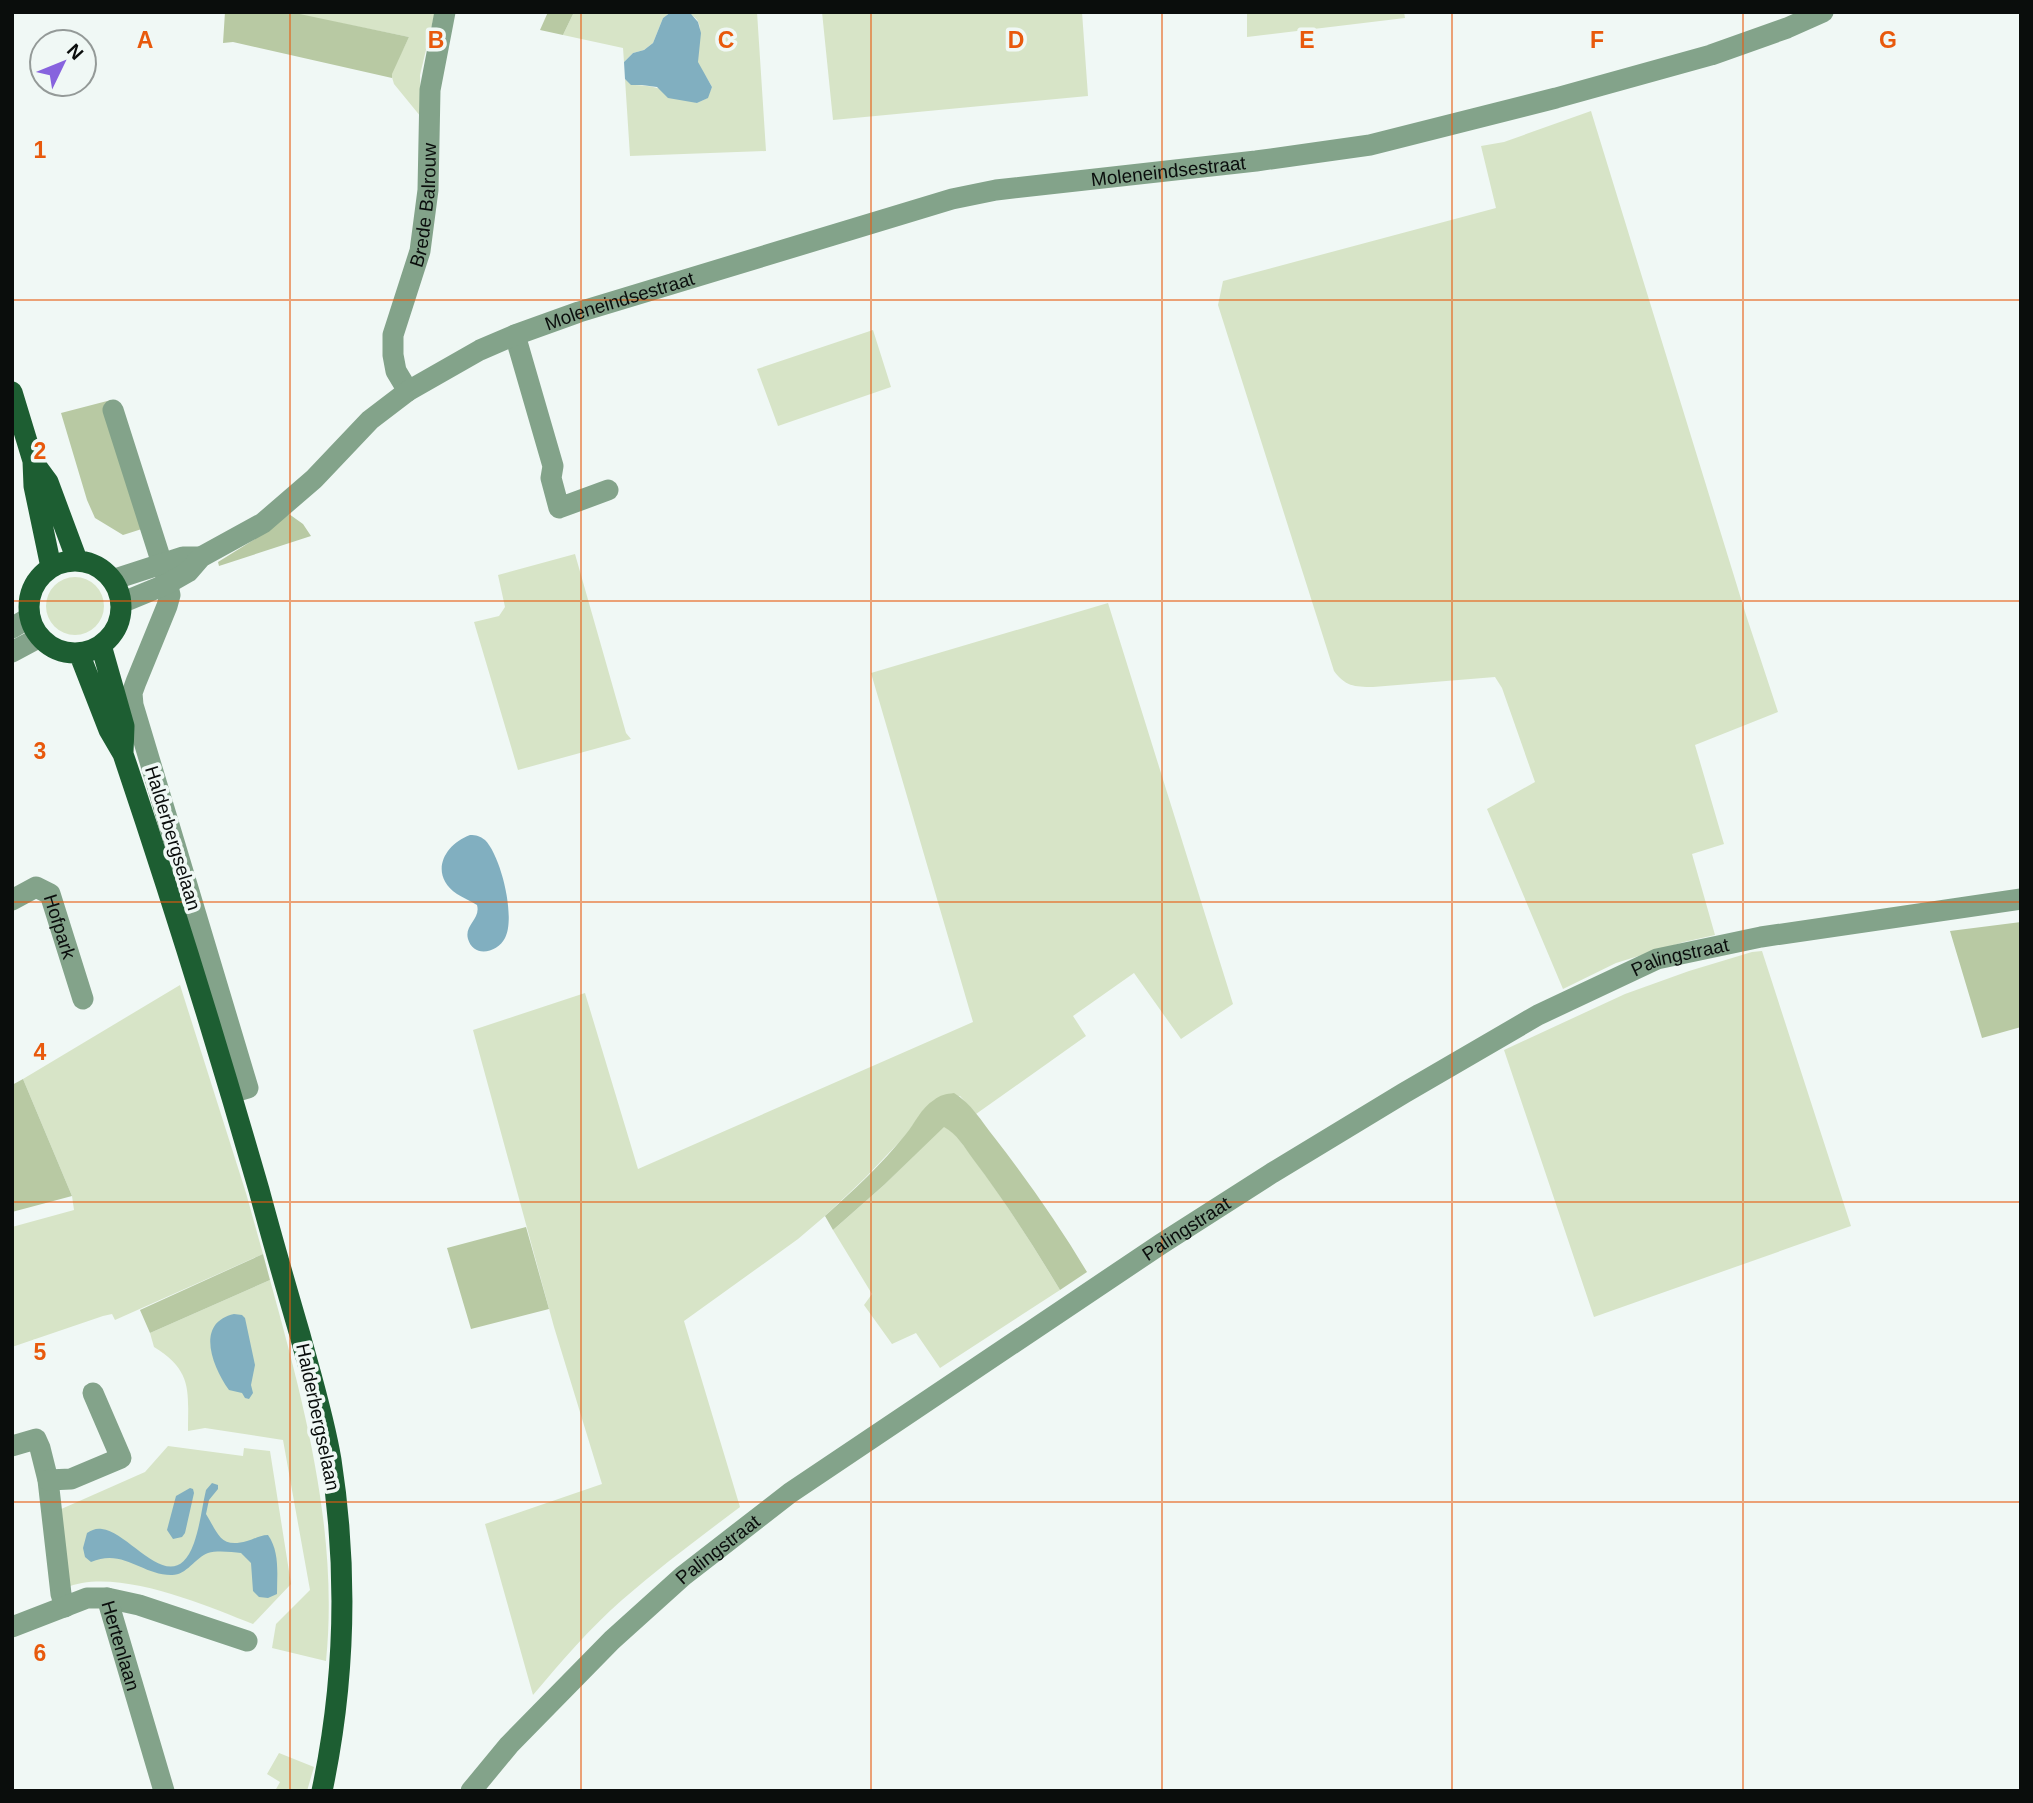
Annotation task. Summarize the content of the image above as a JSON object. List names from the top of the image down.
{
  "streets": {
    "main road": ["Halderbergselaan"],
    "street": [
      "Moleneindsestraat",
      "Brede Balrouw",
      "Hofpark",
      "Palingstraat",
      "Hertenlaan"
    ]
  },
  "crossings": [
    ["Moleneindsestraat", "Brede Balrouw"],
    ["Moleneindsestraat", "Halderbergselaan"]
  ],
  "north": "top right",
  "grid": {
    "columns": [
      "A",
      "B",
      "C",
      "D",
      "E",
      "F",
      "G"
    ],
    "rows": [
      "1",
      "2",
      "3",
      "4",
      "5",
      "6"
    ]
  }
}
